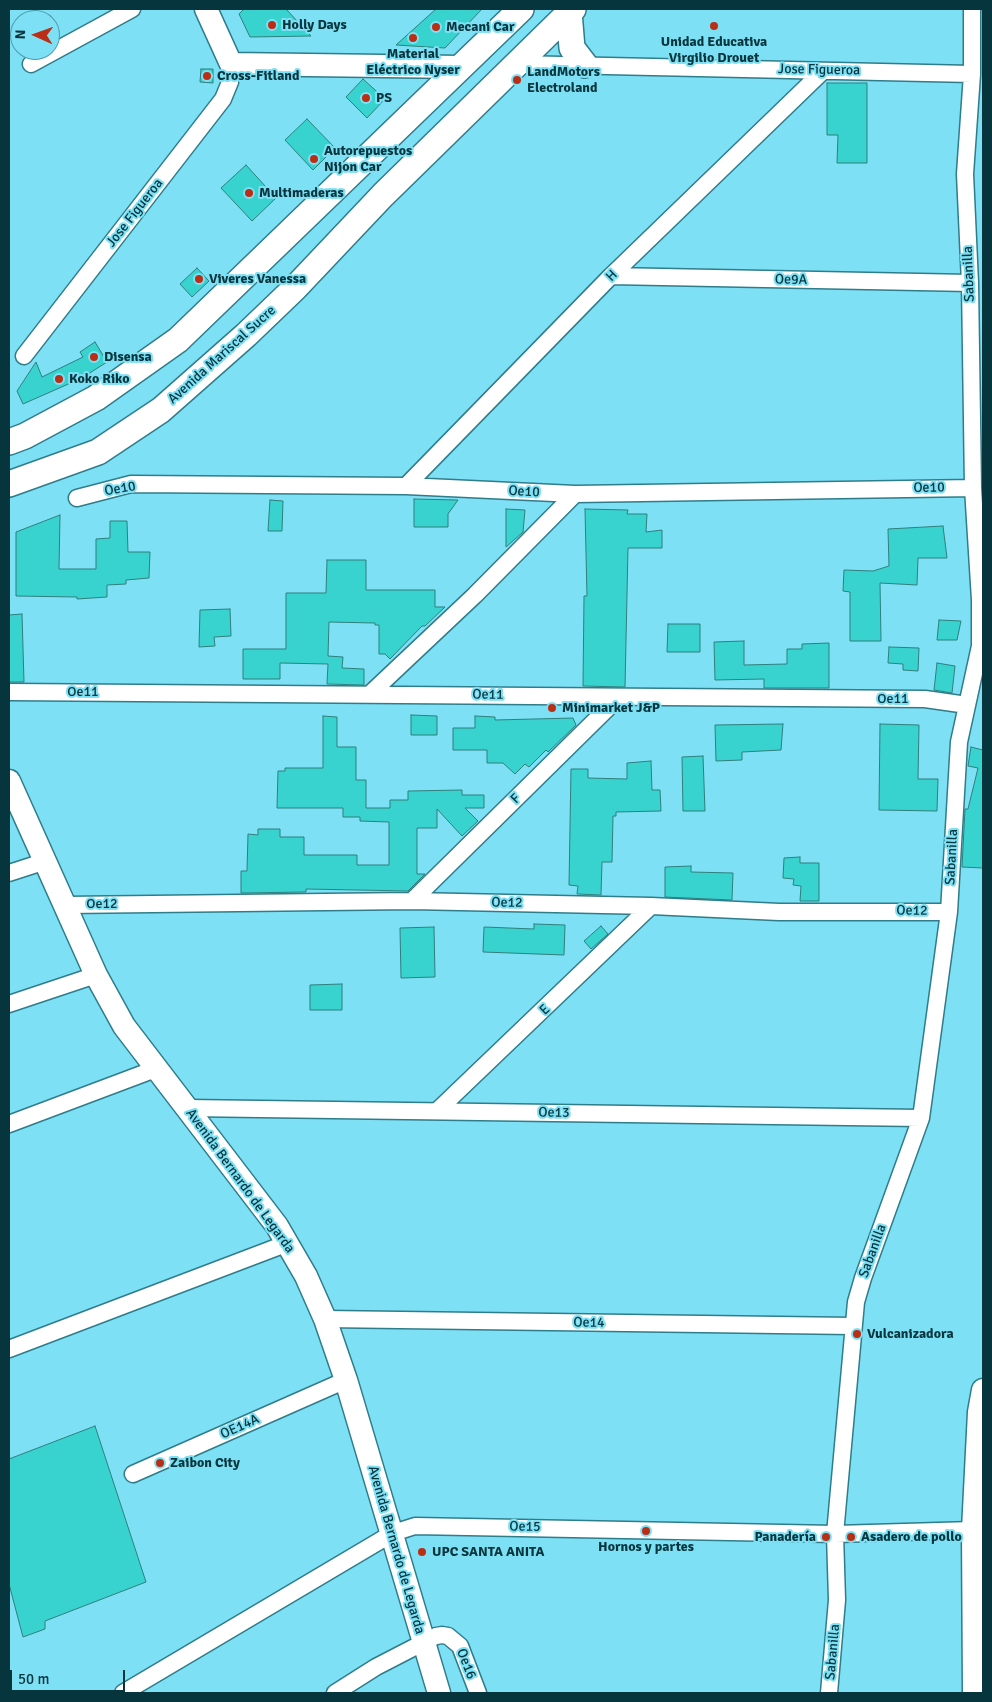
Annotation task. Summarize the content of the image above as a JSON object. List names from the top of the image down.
{
  "streets": {
    "main road": ["Avenida Mariscal Sucre"],
    "street": [
      "Jose Figueroa",
      "Sabanilla",
      "H",
      "Oe9A",
      "Oe10",
      "Oe11",
      "F",
      "Oe12",
      "E",
      "Oe13",
      "Avenida Bernardo de Legarda",
      "Oe14",
      "OE14A",
      "Oe15",
      "Oe16"
    ]
  },
  "crossings": [
    ["Jose Figueroa", "Sabanilla"],
    ["Jose Figueroa", "H"],
    ["Jose Figueroa", "Avenida Mariscal Sucre"],
    ["Sabanilla", "Oe9A"],
    ["Sabanilla", "Oe10"],
    ["Sabanilla", "Oe11"],
    ["Sabanilla", "Oe12"],
    ["Sabanilla", "Oe13"],
    ["Sabanilla", "Oe14"],
    ["Sabanilla", "Oe15"],
    ["H", "Oe9A"],
    ["H", "Oe10"],
    ["Oe11", "F"],
    ["F", "Oe12"],
    ["Oe12", "E"],
    ["Oe12", "Avenida Bernardo de Legarda"],
    ["E", "Oe13"],
    ["Oe13", "Avenida Bernardo de Legarda"],
    ["Avenida Bernardo de Legarda", "Oe14"],
    ["Avenida Bernardo de Legarda", "OE14A"],
    ["Avenida Bernardo de Legarda", "Oe15"],
    ["Avenida Bernardo de Legarda", "Oe16"]
  ],
  "places": [
    "Holly Days",
    "Unidad Educativa Virgilio Drouet",
    "Mecani Car",
    "Material Eléctrico Nyser",
    "Cross-Fitland",
    "LandMotors Electroland",
    "PS",
    "Autorepuestos Nijon Car",
    "Multimaderas",
    "Viveres Vanessa",
    "Disensa",
    "Koko Riko",
    "Minimarket J&P",
    "Vulcanizadora",
    "Zaibon City",
    "Hornos y partes",
    "Panadería",
    "Asadero de pollo",
    "UPC SANTA ANITA"
  ],
  "scale_bar": "50 m",
  "north": "left"
}
